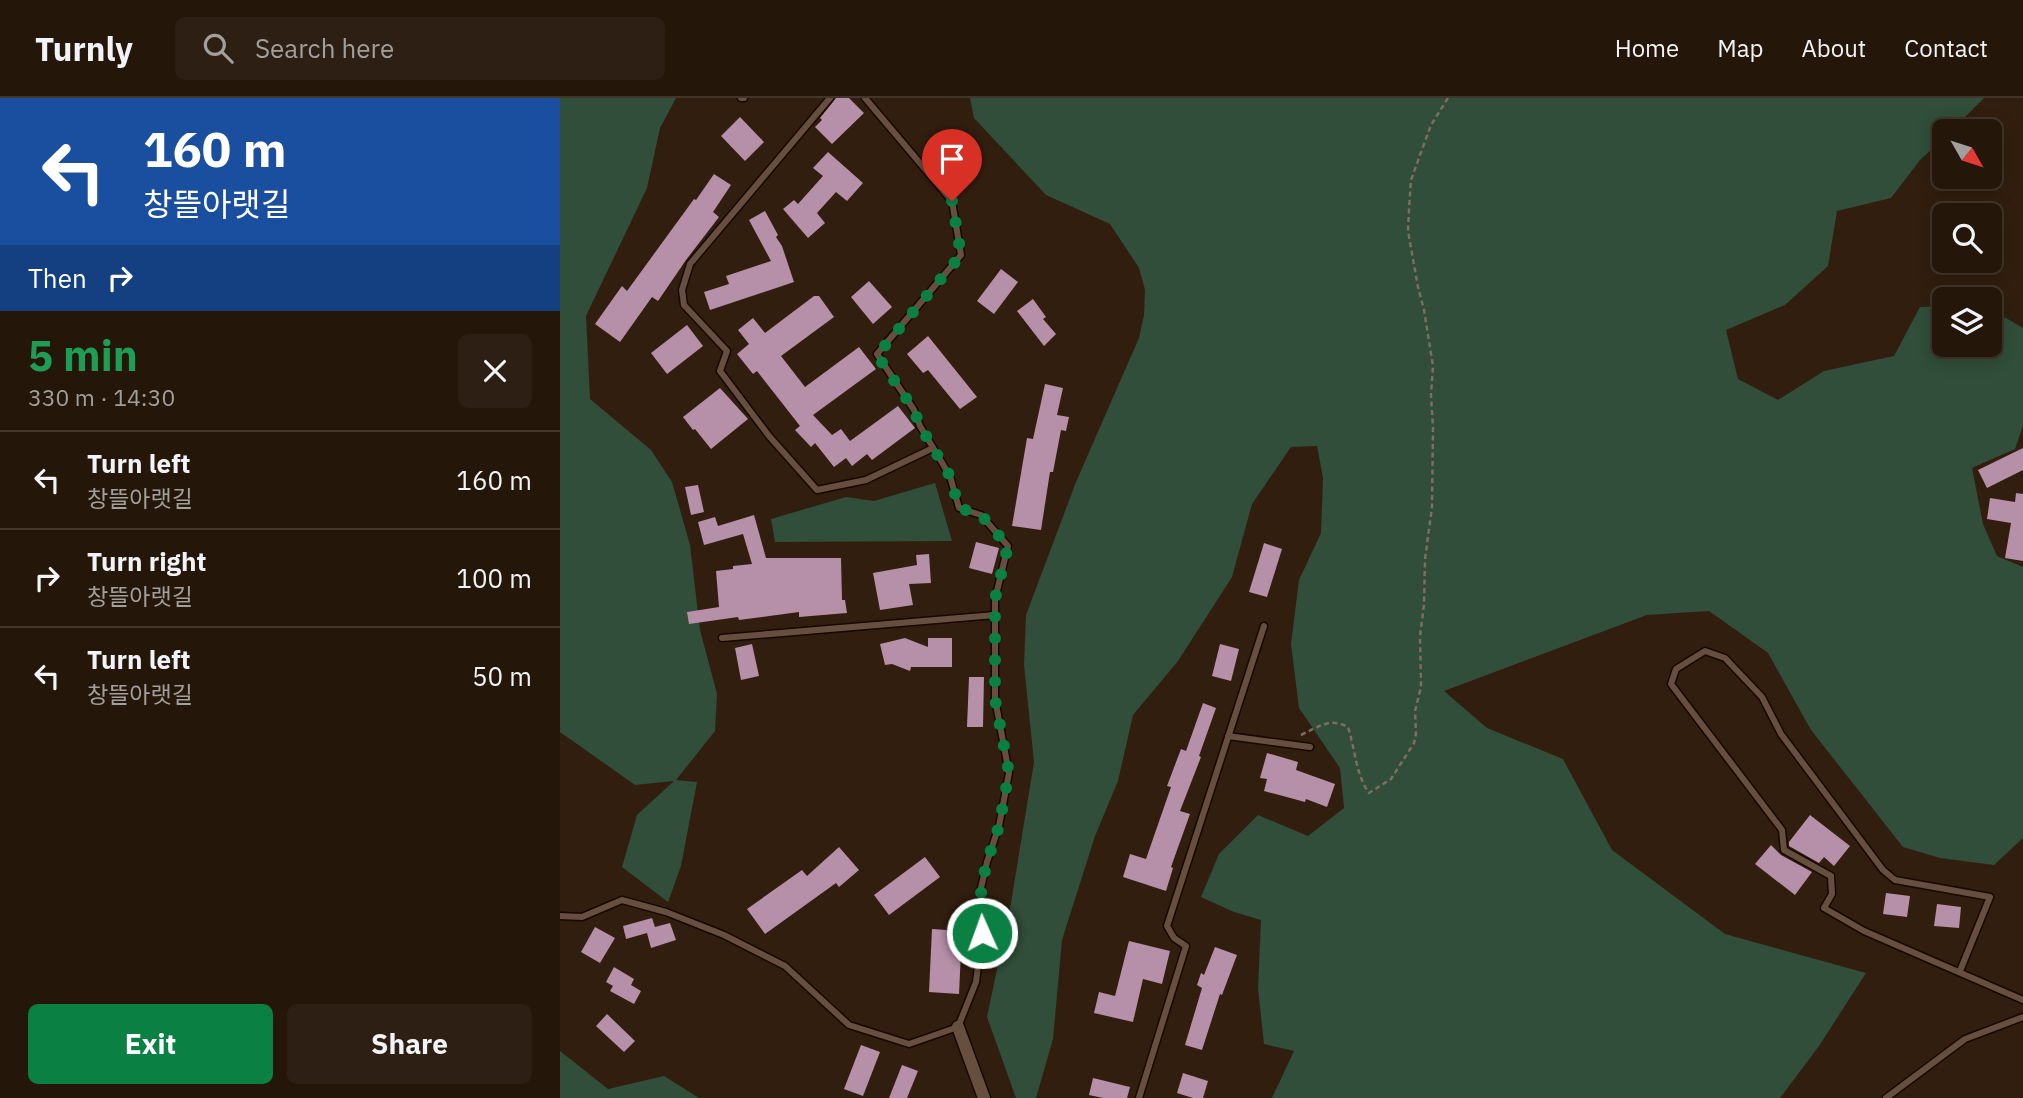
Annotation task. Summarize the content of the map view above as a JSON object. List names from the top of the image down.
{
  "north": "bottom right",
  "page": {
    "header": "Turnly",
    "search": "Search here",
    "nav": [
      "Home",
      "Map",
      "About",
      "Contact"
    ],
    "turn": ["160 m", "창뜰아랫길"],
    "then": "Then",
    "heading": ["5 min", "330 m · 14:30"],
    "list": [
      {
        "name": "Turn left",
        "note": "창뜰아랫길",
        "value": "160 m"
      },
      {
        "name": "Turn right",
        "note": "창뜰아랫길",
        "value": "100 m"
      },
      {
        "name": "Turn left",
        "note": "창뜰아랫길",
        "value": "50 m"
      }
    ],
    "buttons": ["Exit", "Share"]
  }
}
